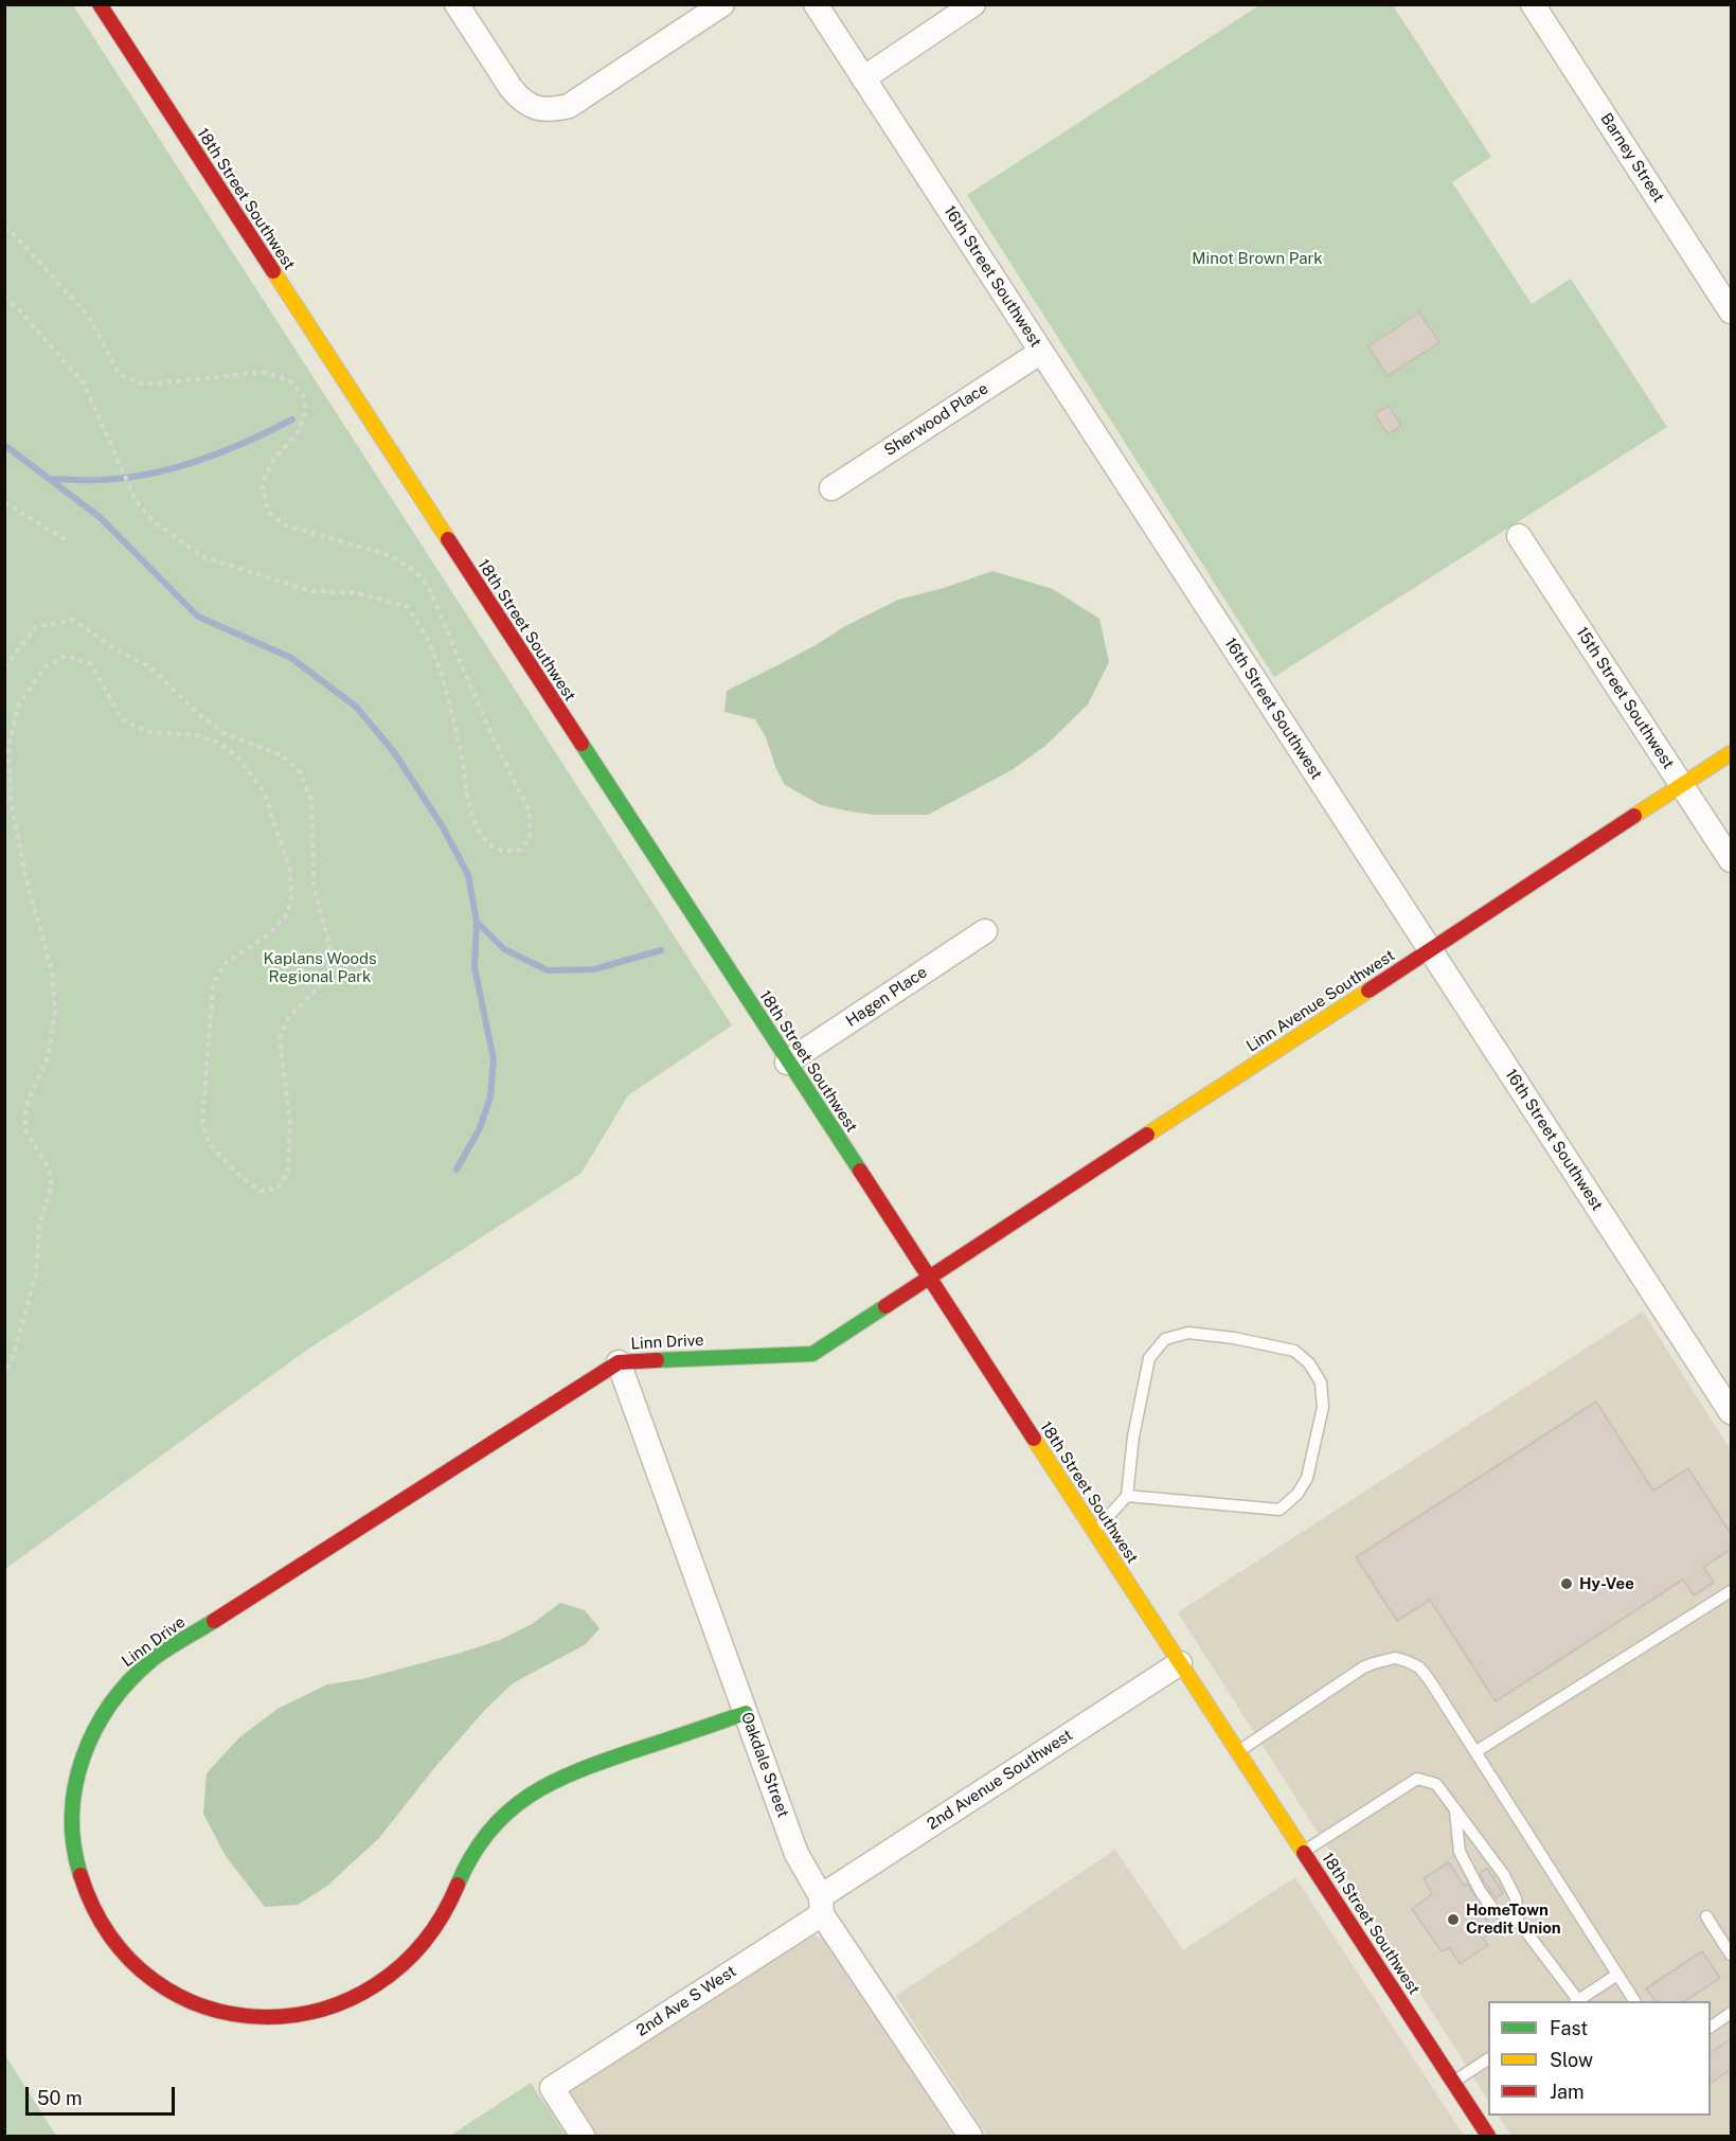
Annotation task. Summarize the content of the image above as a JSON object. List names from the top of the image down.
{
  "streets": {
    "street": [
      "Barney Street",
      "18th Street Southwest",
      "16th Street Southwest",
      "Sherwood Place",
      "15th Street Southwest",
      "Hagen Place",
      "Linn Avenue Southwest",
      "Linn Drive",
      "Oakdale Street",
      "2nd Avenue Southwest",
      "2nd Ave S West"
    ]
  },
  "crossings": [
    ["18th Street Southwest", "Hagen Place"],
    ["18th Street Southwest", "Linn Avenue Southwest"],
    ["18th Street Southwest", "Linn Drive"],
    ["18th Street Southwest", "2nd Avenue Southwest"],
    ["16th Street Southwest", "Sherwood Place"],
    ["16th Street Southwest", "Linn Avenue Southwest"],
    ["15th Street Southwest", "Linn Avenue Southwest"],
    ["Linn Avenue Southwest", "Linn Drive"],
    ["Linn Drive", "Oakdale Street"],
    ["Oakdale Street", "2nd Avenue Southwest"],
    ["Oakdale Street", "2nd Ave S West"],
    ["2nd Avenue Southwest", "2nd Ave S West"]
  ],
  "parks": ["Minot Brown Park", "Kaplans Woods Regional Park"],
  "places": ["Hy-Vee", "HomeTown Credit Union"],
  "legend": ["Fast", "Slow", "Jam"],
  "scale_bar": "50 m"
}
